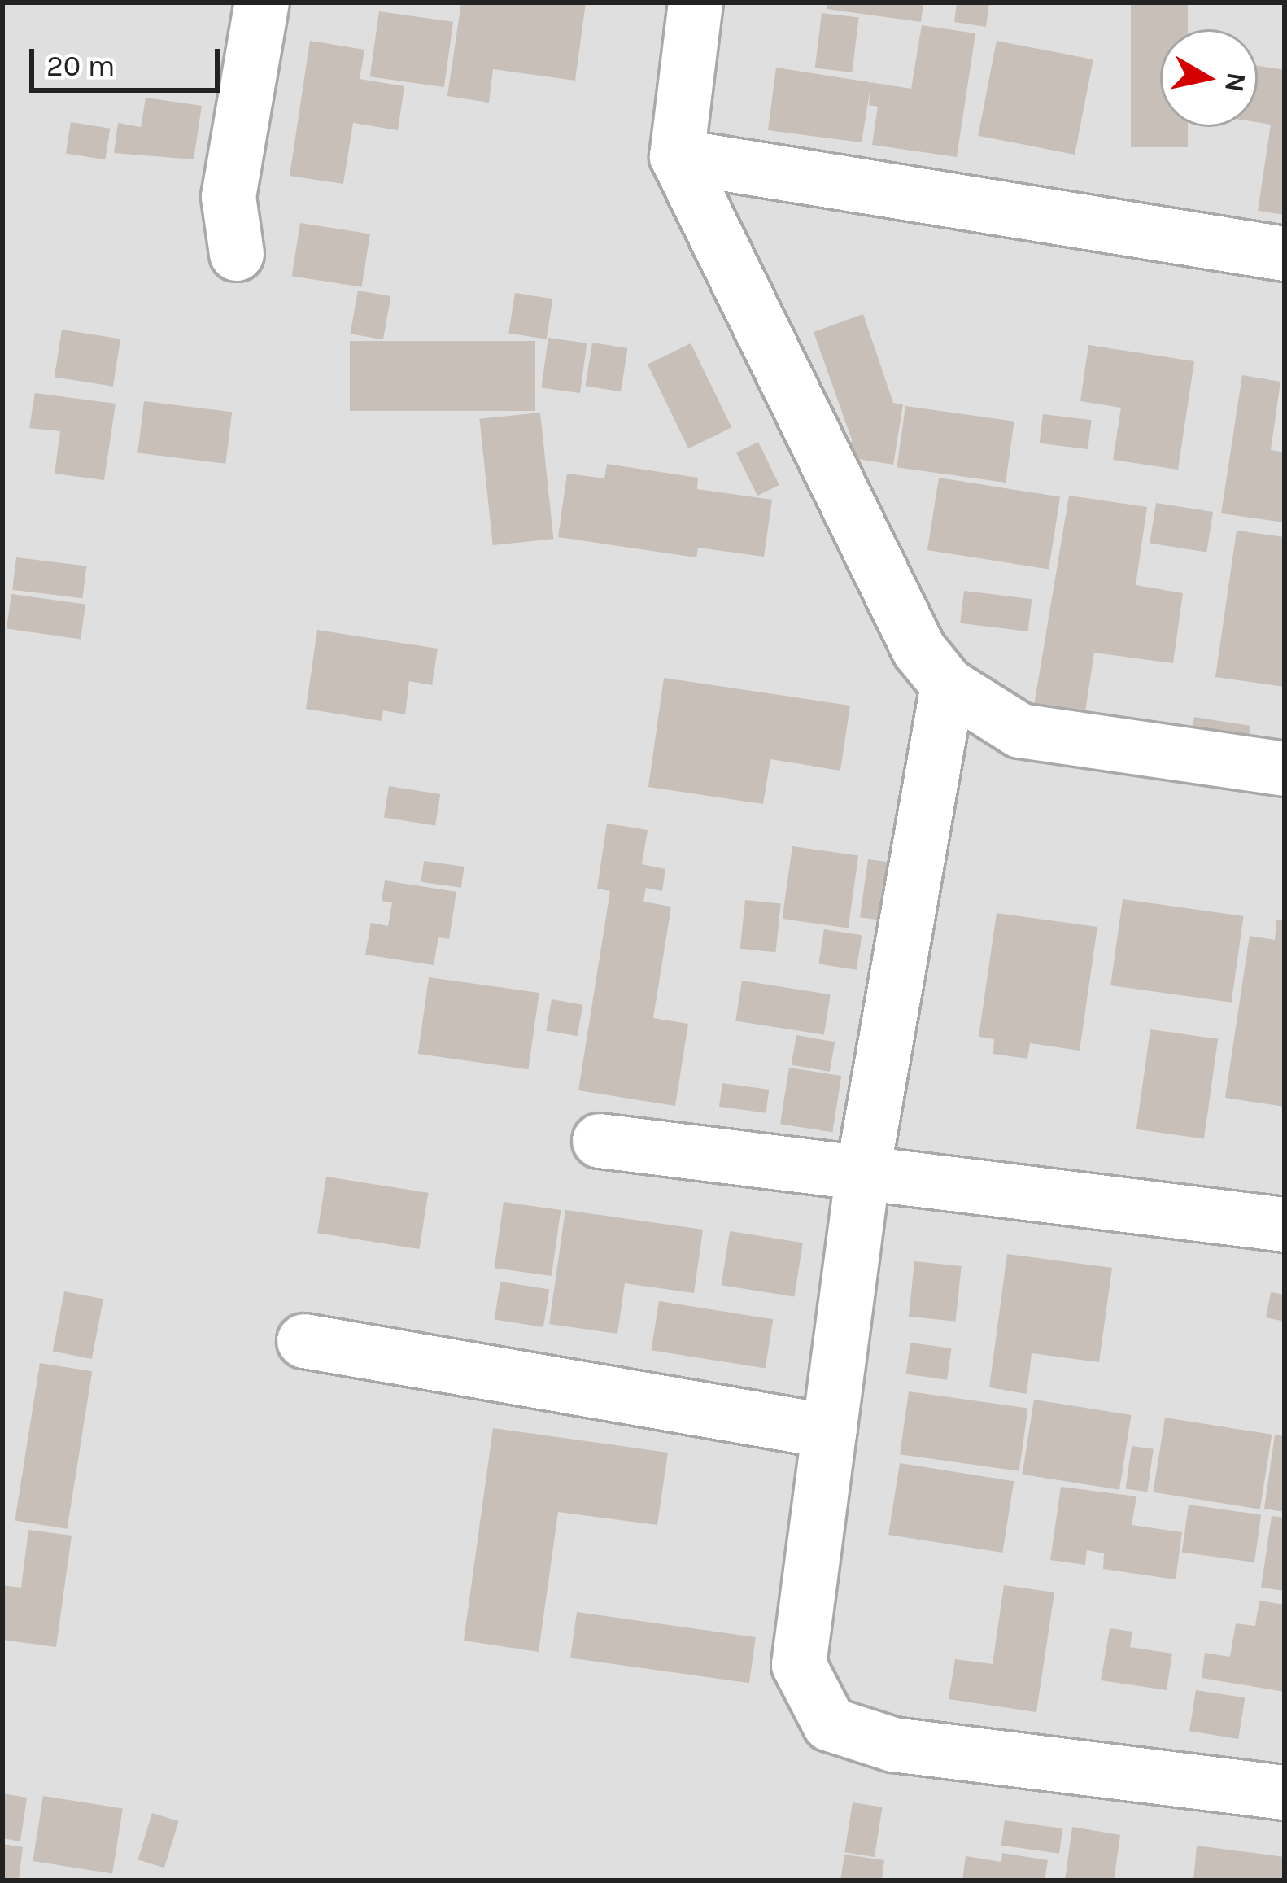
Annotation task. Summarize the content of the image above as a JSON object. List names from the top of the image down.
{
  "scale_bar": "20 m",
  "north": "right"
}
